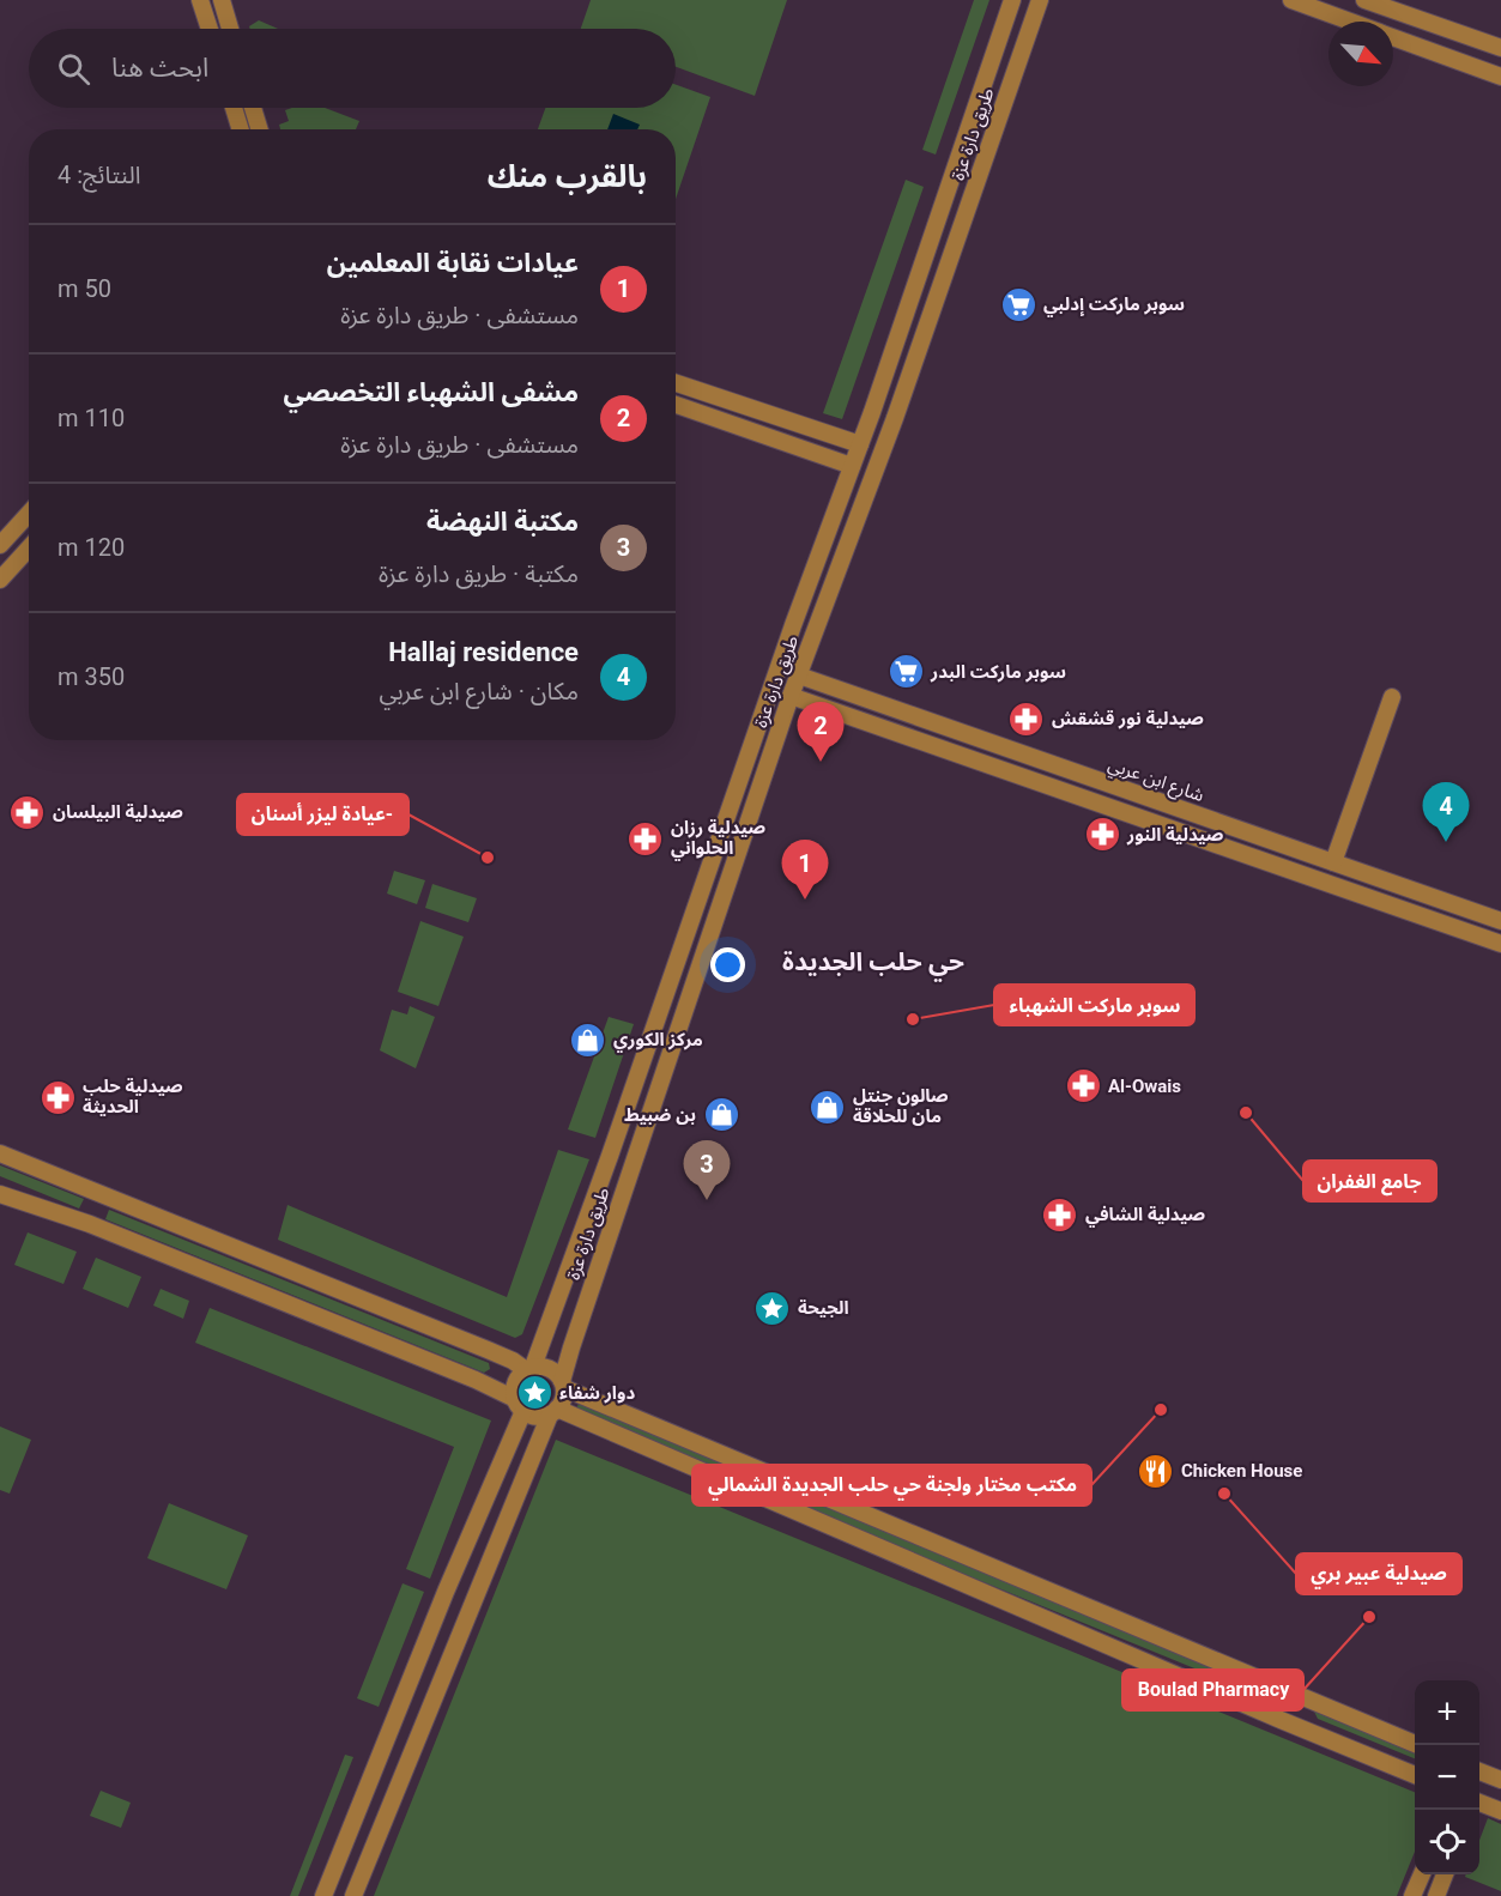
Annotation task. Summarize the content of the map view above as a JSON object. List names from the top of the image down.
{
  "streets": {
    "main road": ["طريق دارة عزة", "شارع ابن عربي"]
  },
  "crossings": [
    ["طريق دارة عزة", "شارع ابن عربي"]
  ],
  "districts": ["حي حلب الجديدة"],
  "places": {
    "supermarket": ["سوبر ماركت إدلبي", "سوبر ماركت البدر"],
    "pharmacy": [
      "صيدلية نور قشقش",
      "صيدلية البيلسان",
      "صيدلية النور",
      "صيدلية رزان الحلواني",
      "Al-Owais",
      "صيدلية حلب الحديثة",
      "صيدلية الشافي"
    ],
    "other": [
      "عيادة ليزر أسنان-",
      "سوبر ماركت الشهباء",
      "جامع الغفران",
      "مكتب مختار ولجنة حي حلب الجديدة الشمالي",
      "صيدلية عبير بري",
      "Boulad Pharmacy"
    ],
    "shop": ["مركز الكوري", "صالون جنتل مان للحلاقة", "بن ضبيط"],
    "place": ["الجيحة", "دوار شفاء"],
    "restaurant": ["Chicken House"]
  },
  "north": "bottom right",
  "page": {
    "search": "ابحث هنا",
    "heading": ["بالقرب منك", "النتائج: 4"],
    "list": [
      {
        "mark": "1",
        "name": "عيادات نقابة المعلمين",
        "note": "مستشفى · طريق دارة عزة",
        "value": "50 m"
      },
      {
        "mark": "2",
        "name": "مشفى الشهباء التخصصي",
        "note": "مستشفى · طريق دارة عزة",
        "value": "110 m"
      },
      {
        "mark": "3",
        "name": "مكتبة النهضة",
        "note": "مكتبة · طريق دارة عزة",
        "value": "120 m"
      },
      {
        "mark": "4",
        "name": "Hallaj residence",
        "note": "مكان · شارع ابن عربي",
        "value": "350 m"
      }
    ],
    "pins": [
      "2",
      "4",
      "1",
      "3"
    ],
    "map_buttons": ["+", "−"]
  }
}
